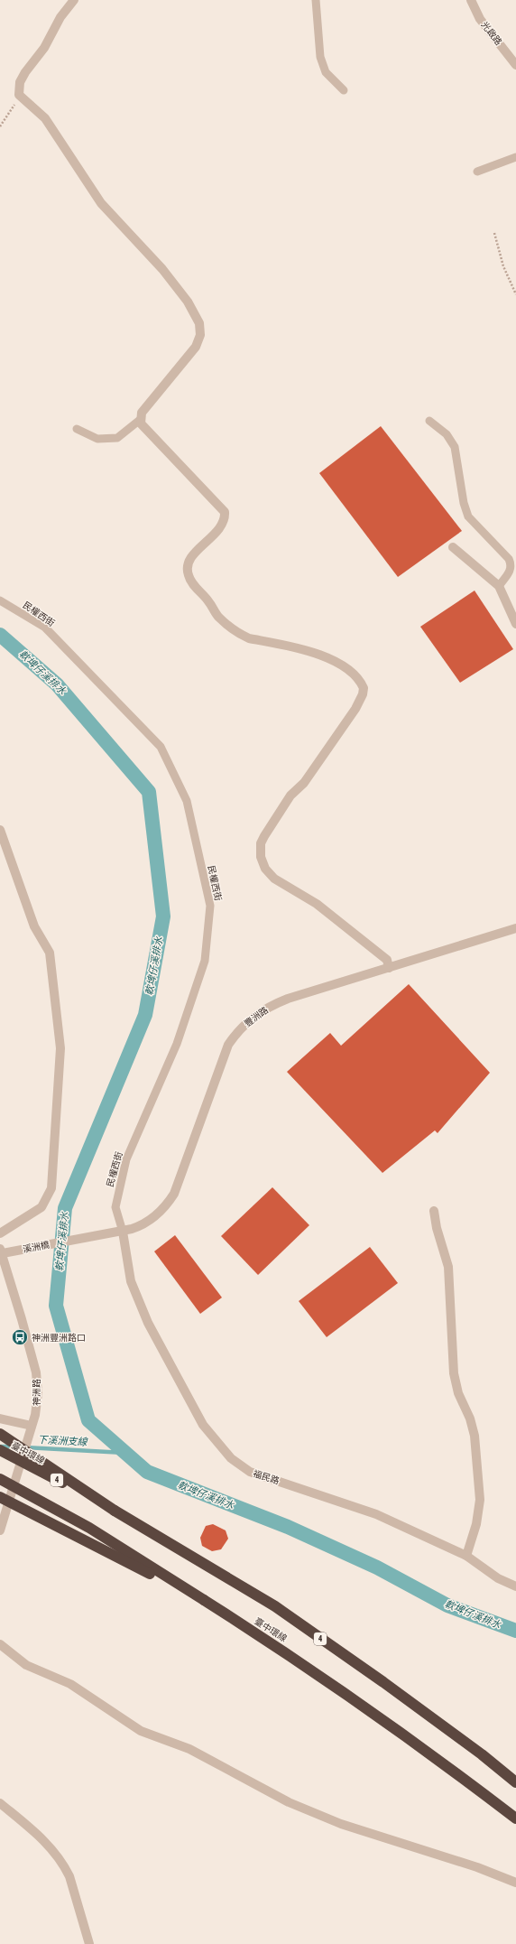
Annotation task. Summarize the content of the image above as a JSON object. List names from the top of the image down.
{
  "streets": {
    "highway": ["臺中環線", "4"],
    "street": [
      "光啟路",
      "豐洲路",
      "溪洲橋",
      "神洲路",
      "福民路"
    ],
    "lane": ["民權西街"]
  },
  "crossings": [
    ["民權西街", "豐洲路"],
    ["民權西街", "福民路"],
    ["豐洲路", "溪洲橋"],
    ["豐洲路", "福民路"],
    ["溪洲橋", "神洲路"]
  ],
  "water": ["軟埤仔溪排水", "下溪洲支線"],
  "places": {
    "bus stop": ["神洲豐洲路口"]
  }
}
